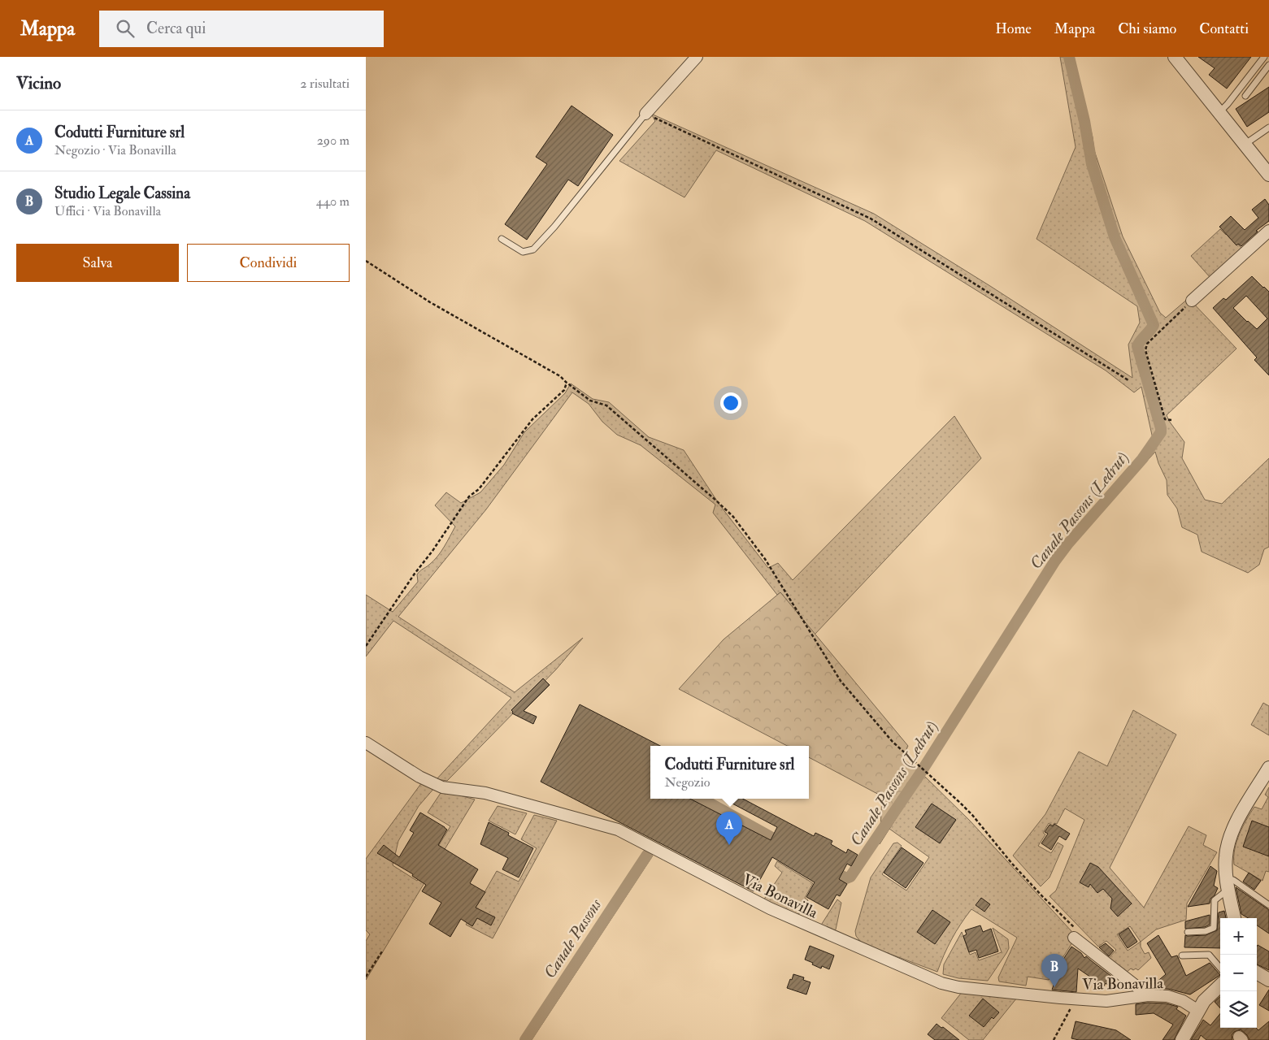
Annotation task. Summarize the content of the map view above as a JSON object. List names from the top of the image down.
{
  "streets": {
    "street": ["Via Bonavilla"]
  },
  "water": ["Canale Passons (Ledrut)", "Canale Passons"],
  "page": {
    "header": "Mappa",
    "search": "Cerca qui",
    "nav": [
      "Home",
      "Mappa",
      "Chi siamo",
      "Contatti"
    ],
    "heading": ["Vicino", "2 risultati"],
    "list": [
      {
        "mark": "A",
        "name": "Codutti Furniture srl",
        "note": "Negozio · Via Bonavilla",
        "value": "290 m"
      },
      {
        "mark": "B",
        "name": "Studio Legale Cassina",
        "note": "Uffici · Via Bonavilla",
        "value": "440 m"
      }
    ],
    "buttons": ["Salva", "Condividi"],
    "popup": ["Codutti Furniture srl", "Negozio"],
    "pins": ["A", "B"],
    "map_buttons": ["+", "−"]
  }
}
